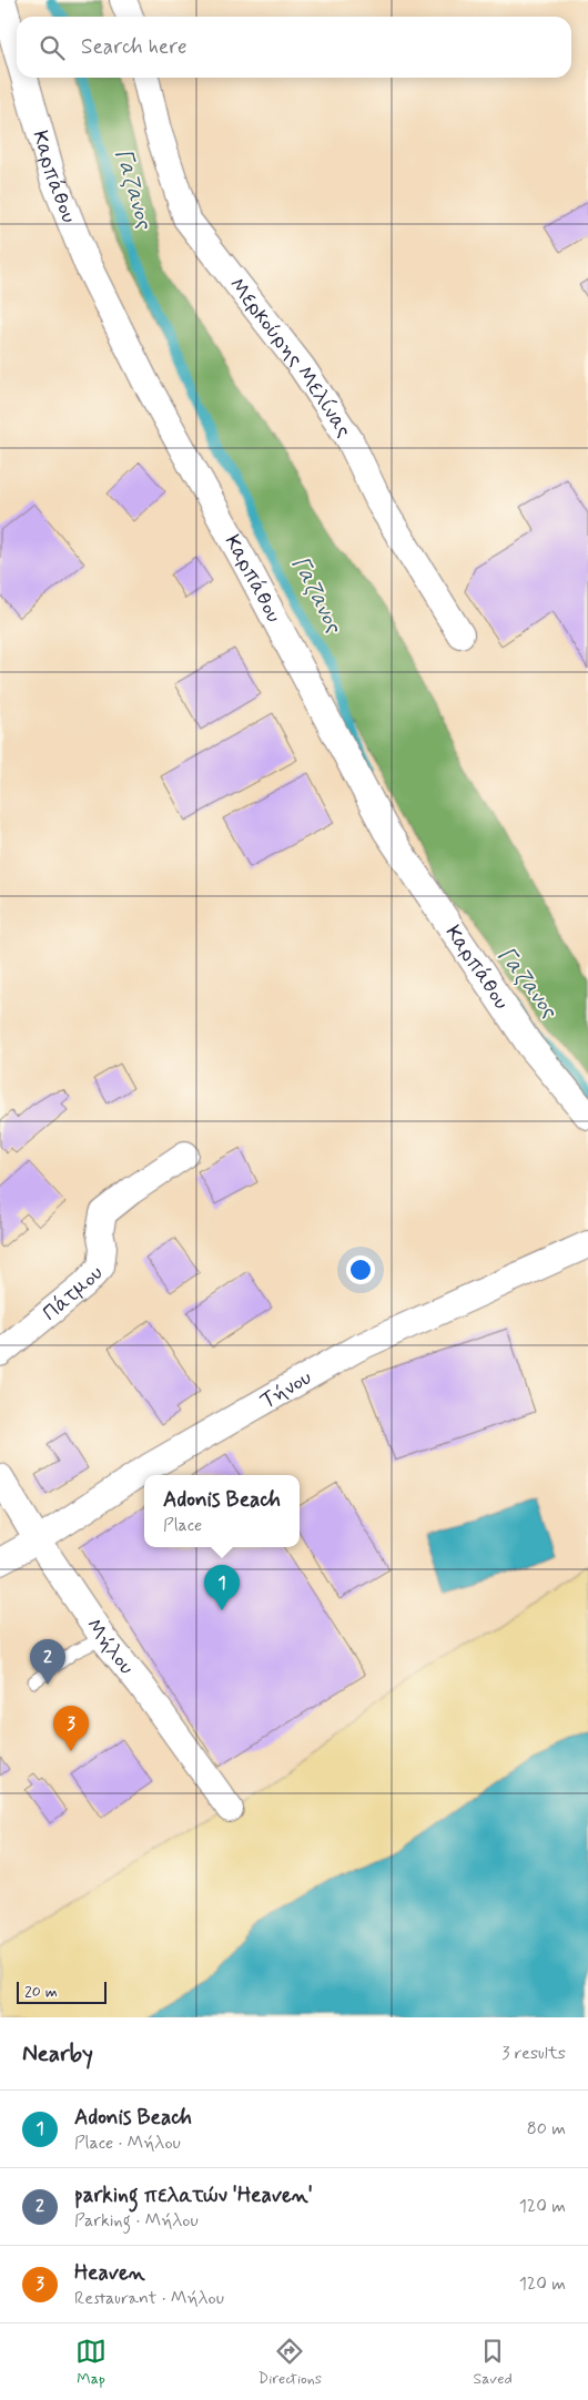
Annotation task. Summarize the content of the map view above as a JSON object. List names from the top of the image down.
{
  "streets": {
    "street": [
      "Καρπάθου",
      "Μερκούρης Μελίνας",
      "Πάτμου",
      "Τήνου",
      "Μήλου"
    ]
  },
  "crossings": [
    ["Τήνου", "Μήλου"]
  ],
  "water": ["Γαζανος"],
  "scale_bar": "20 m",
  "page": {
    "search": "Search here",
    "popup": ["Adonis Beach", "Place"],
    "pins": ["1", "2", "3"],
    "scale": "20 m",
    "heading": ["Nearby", "3 results"],
    "list": [
      {
        "mark": "1",
        "name": "Adonis Beach",
        "note": "Place · Μήλου",
        "value": "80 m"
      },
      {
        "mark": "2",
        "name": "parking πελατών 'Heaven'",
        "note": "Parking · Μήλου",
        "value": "120 m"
      },
      {
        "mark": "3",
        "name": "Heaven",
        "note": "Restaurant · Μήλου",
        "value": "120 m"
      }
    ],
    "nav": ["Map", "Directions", "Saved"]
  }
}
